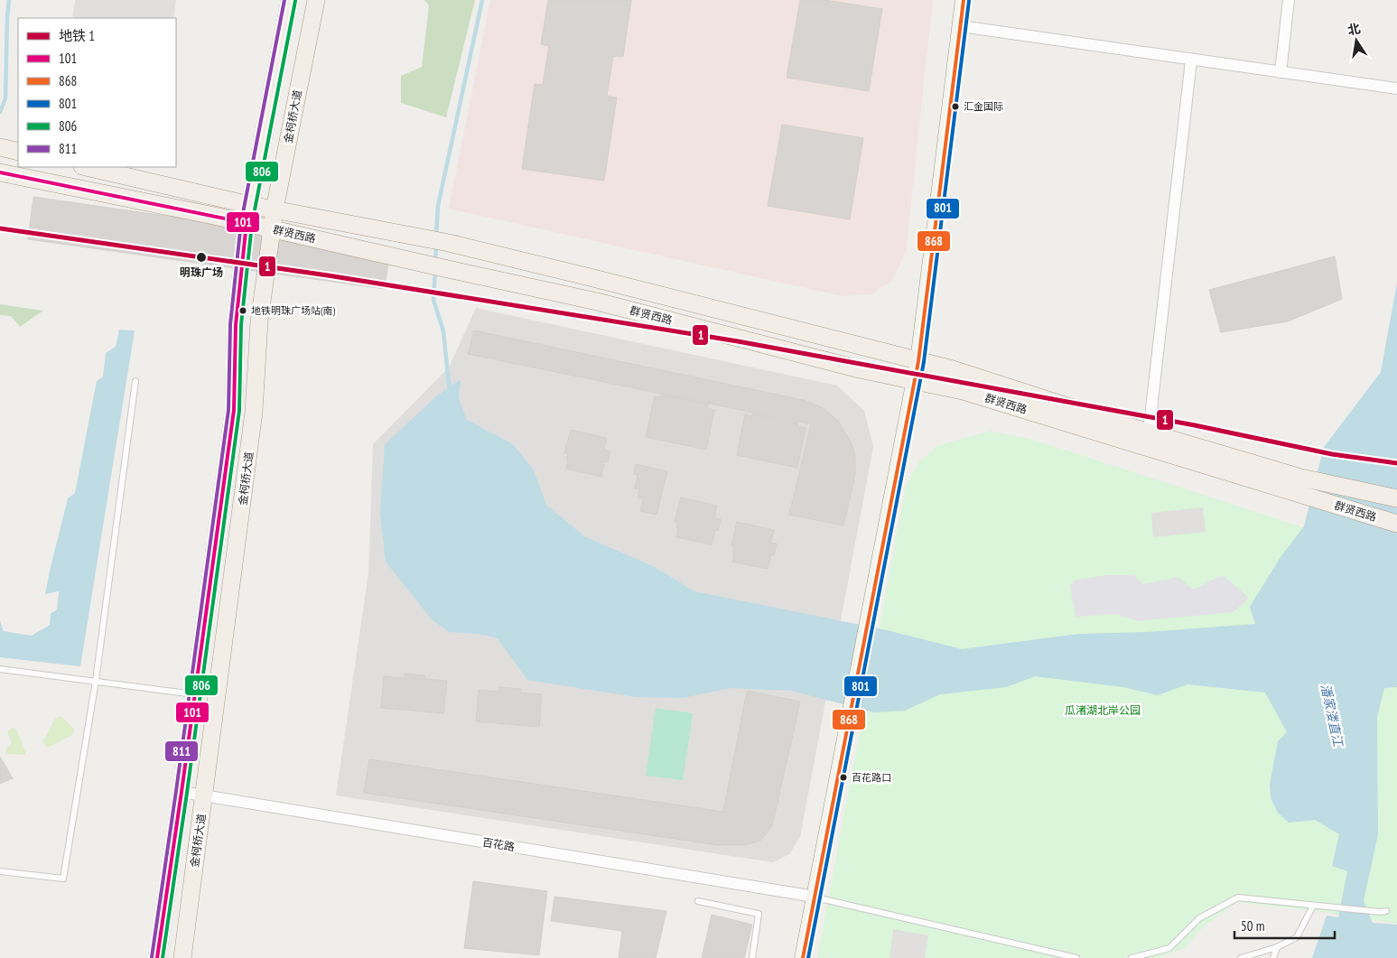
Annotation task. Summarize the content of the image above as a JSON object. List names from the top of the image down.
{
  "streets": {
    "main road": ["金柯桥大道", "群贤西路"],
    "street": ["百花路"]
  },
  "crossings": [
    ["金柯桥大道", "群贤西路"],
    ["金柯桥大道", "百花路"]
  ],
  "water": ["潘家溇直江"],
  "parks": ["瓜渚湖北岸公园"],
  "places": [
    "汇金国际",
    "明珠广场",
    "地铁明珠广场站(南)",
    "百花路口"
  ],
  "lines": [
    "transit line 868",
    "transit line 811",
    "transit line 801",
    "transit line 806",
    "transit line 101",
    "metro line 1"
  ],
  "legend": [
    "地铁 1",
    "101",
    "868",
    "801",
    "806",
    "811"
  ],
  "scale_bar": "50 m",
  "north": "top"
}
